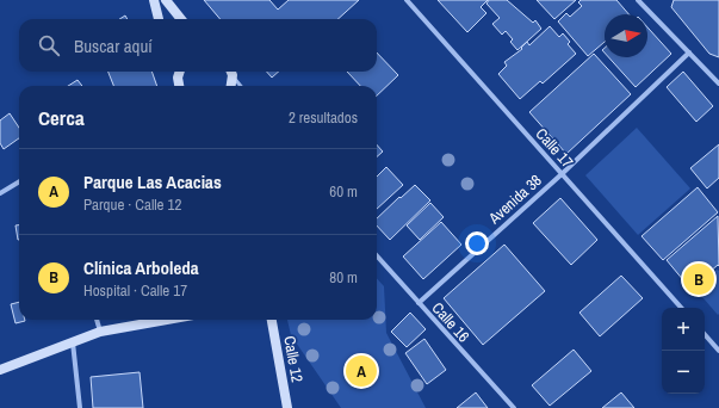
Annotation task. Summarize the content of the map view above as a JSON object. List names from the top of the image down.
{
  "streets": {
    "main road": ["Calle 12"],
    "street": ["Calle 17", "Avenida 38", "Calle 16"]
  },
  "crossings": [
    ["Calle 17", "Avenida 38"],
    ["Avenida 38", "Calle 16"]
  ],
  "north": "right",
  "page": {
    "search": "Buscar aquí",
    "heading": ["Cerca", "2 resultados"],
    "list": [
      {
        "mark": "A",
        "name": "Parque Las Acacias",
        "note": "Parque · Calle 12",
        "value": "60 m"
      },
      {
        "mark": "B",
        "name": "Clínica Arboleda",
        "note": "Hospital · Calle 17",
        "value": "80 m"
      }
    ],
    "pins": ["B", "A"],
    "map_buttons": ["+", "−"]
  }
}
